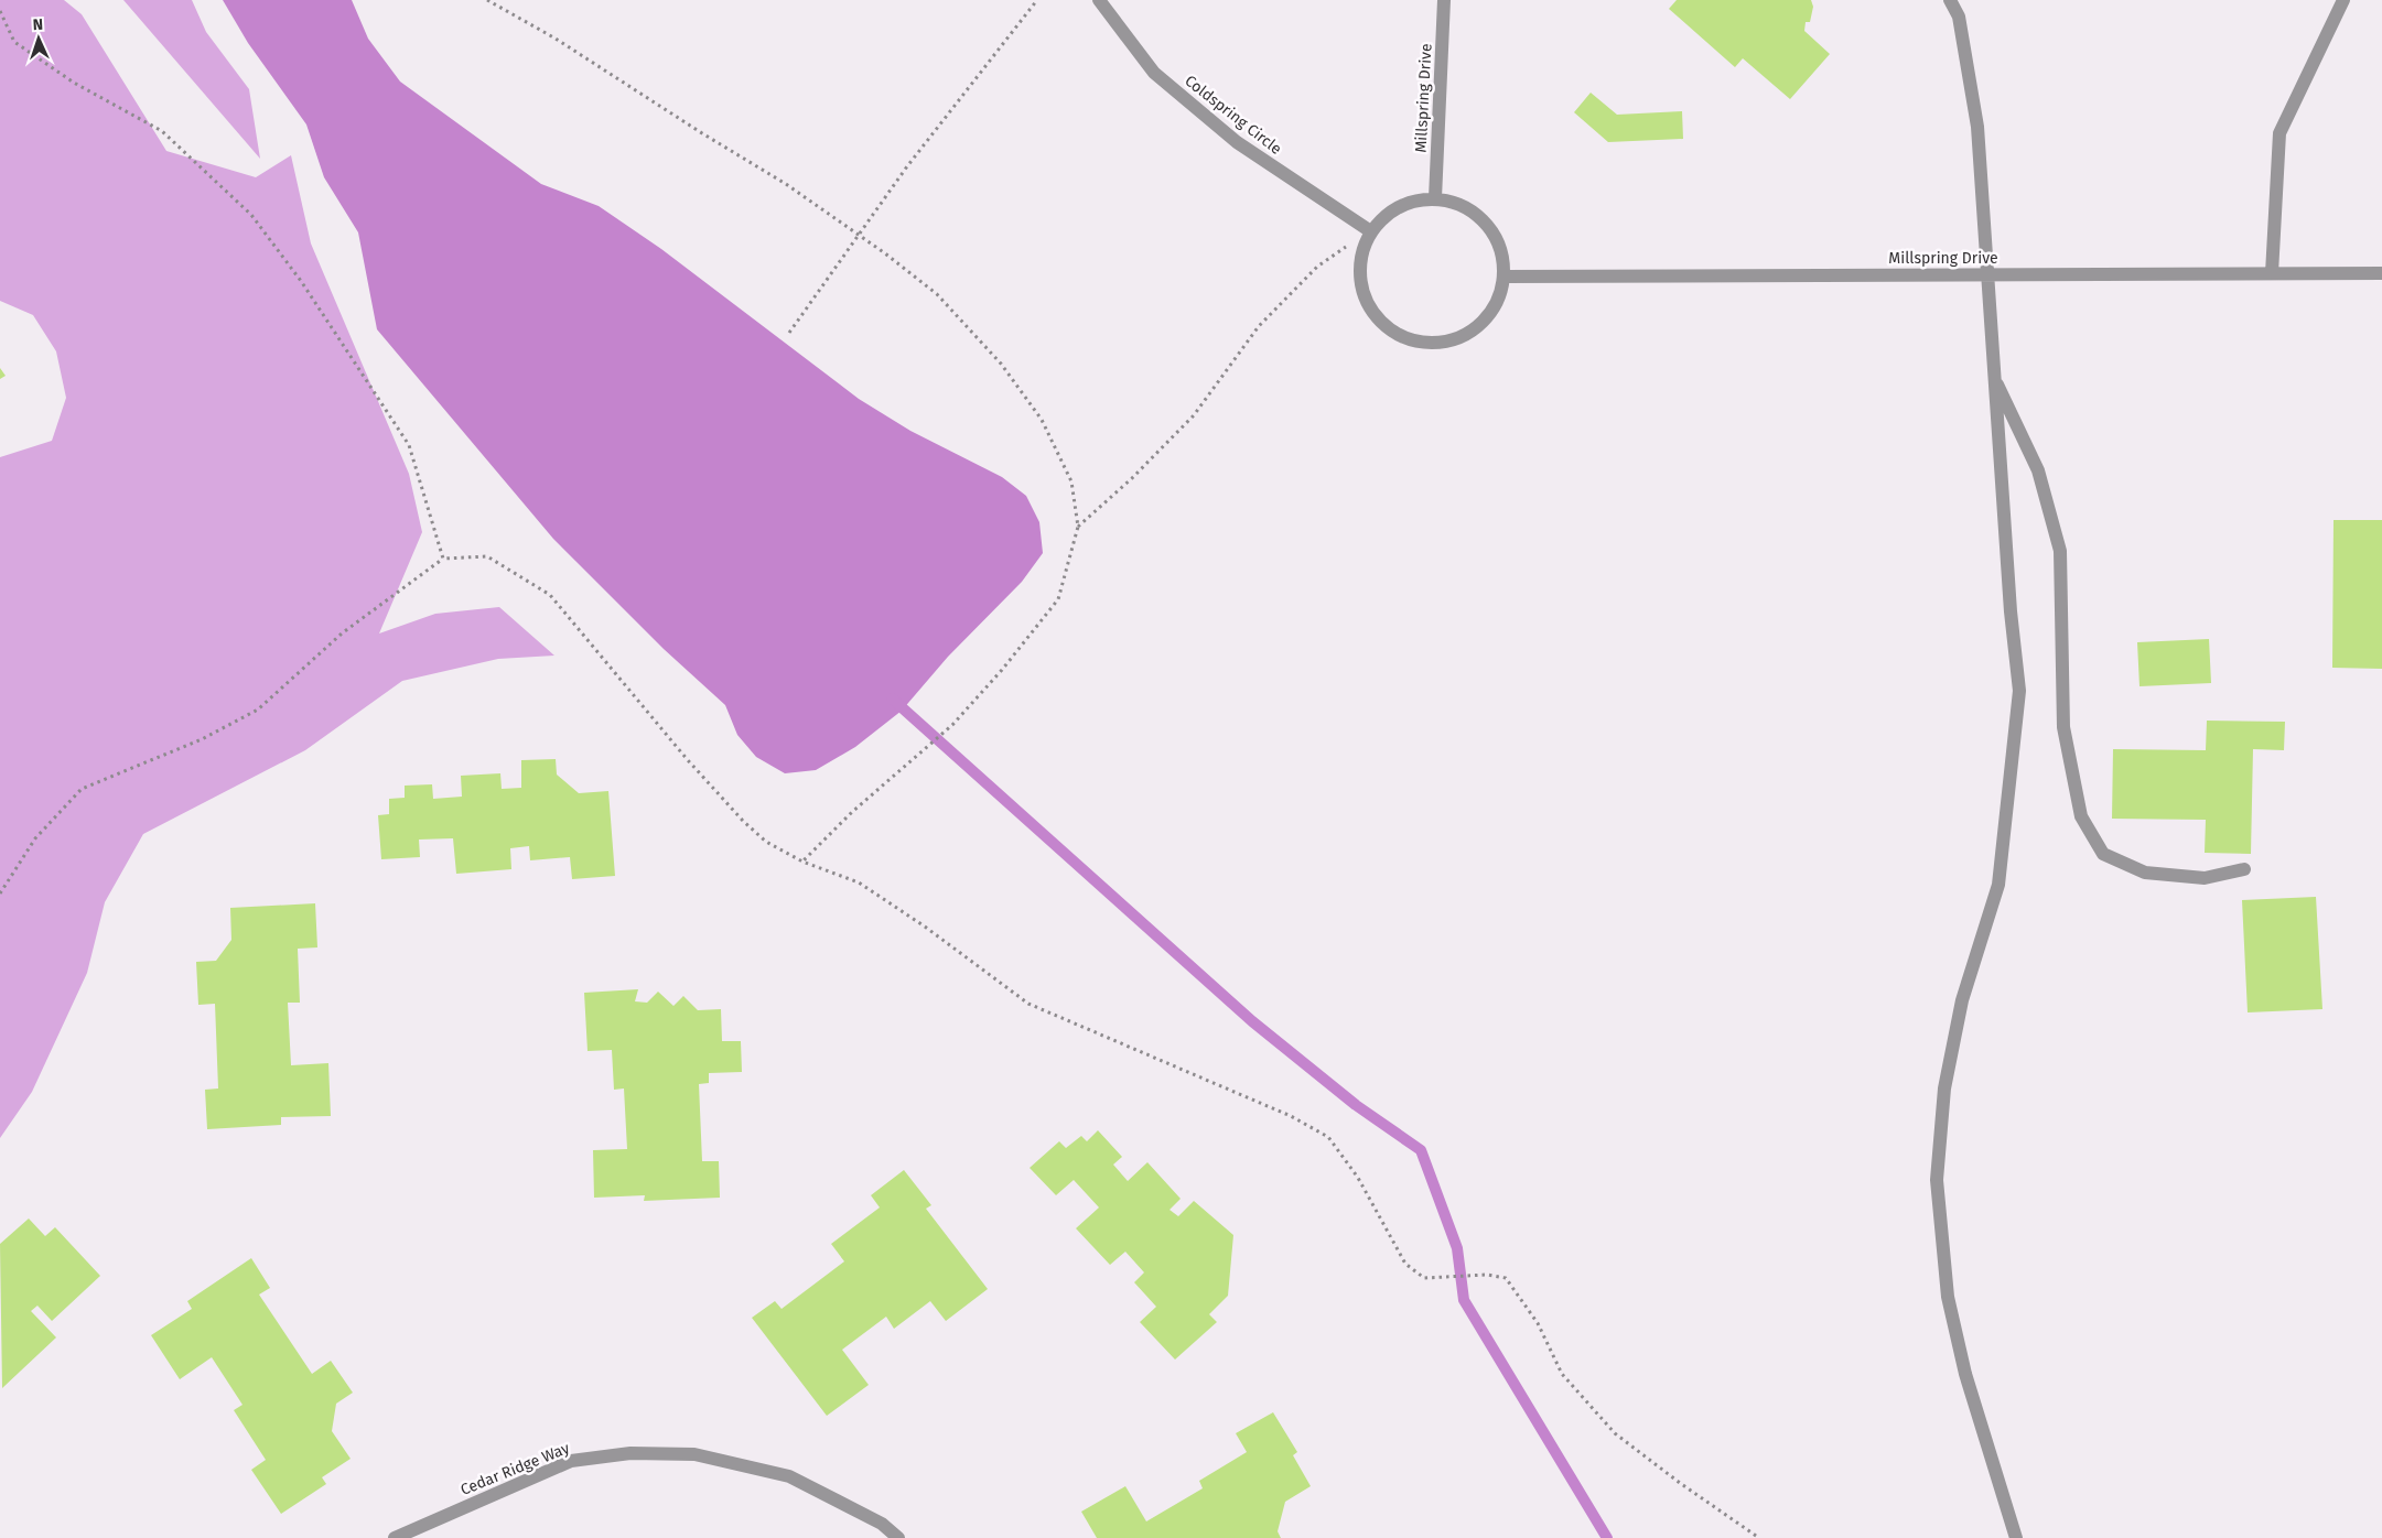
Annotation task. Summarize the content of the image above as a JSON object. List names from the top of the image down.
{
  "streets": {
    "street": ["Millspring Drive", "Coldspring Circle", "Cedar Ridge Way"]
  },
  "crossings": [
    ["Millspring Drive", "Coldspring Circle"]
  ],
  "north": "top"
}
